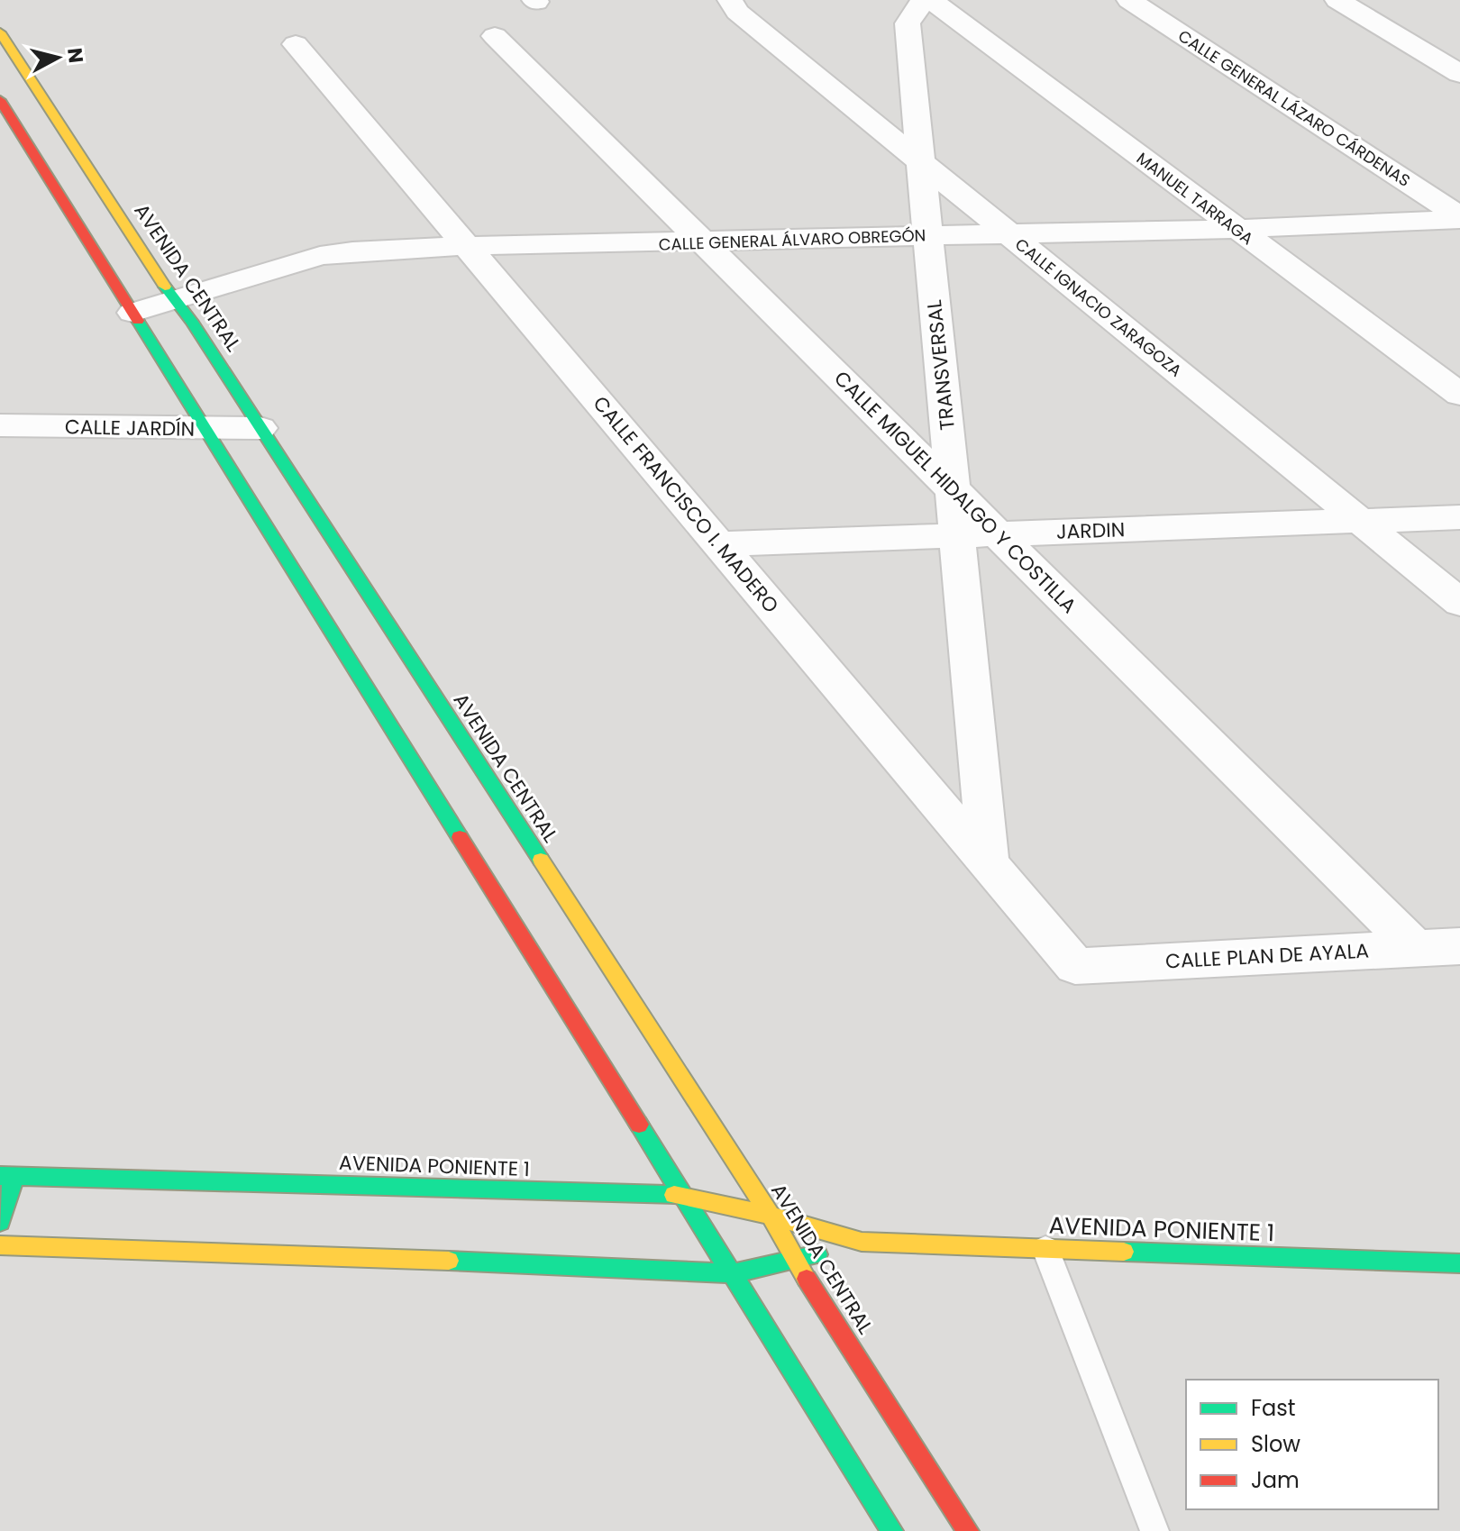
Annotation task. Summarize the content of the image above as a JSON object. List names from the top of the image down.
{
  "streets": {
    "street": [
      "CALLE GENERAL LÁZARO CÁRDENAS",
      "MANUEL TARRAGA",
      "CALLE GENERAL ÁLVARO OBREGÓN",
      "AVENIDA CENTRAL",
      "CALLE IGNACIO ZARAGOZA",
      "TRANSVERSAL",
      "CALLE JARDÍN",
      "CALLE MIGUEL HIDALGO Y COSTILLA",
      "CALLE FRANCISCO I. MADERO",
      "JARDIN",
      "CALLE PLAN DE AYALA",
      "AVENIDA PONIENTE 1"
    ]
  },
  "crossings": [
    ["CALLE GENERAL LÁZARO CÁRDENAS", "CALLE GENERAL ÁLVARO OBREGÓN"],
    ["MANUEL TARRAGA", "CALLE GENERAL ÁLVARO OBREGÓN"],
    ["CALLE GENERAL ÁLVARO OBREGÓN", "AVENIDA CENTRAL"],
    ["CALLE GENERAL ÁLVARO OBREGÓN", "CALLE IGNACIO ZARAGOZA"],
    ["CALLE GENERAL ÁLVARO OBREGÓN", "TRANSVERSAL"],
    ["CALLE GENERAL ÁLVARO OBREGÓN", "CALLE MIGUEL HIDALGO Y COSTILLA"],
    ["CALLE GENERAL ÁLVARO OBREGÓN", "CALLE FRANCISCO I. MADERO"],
    ["AVENIDA CENTRAL", "CALLE JARDÍN"],
    ["AVENIDA CENTRAL", "AVENIDA PONIENTE 1"],
    ["CALLE IGNACIO ZARAGOZA", "TRANSVERSAL"],
    ["CALLE IGNACIO ZARAGOZA", "JARDIN"],
    ["TRANSVERSAL", "CALLE MIGUEL HIDALGO Y COSTILLA"],
    ["TRANSVERSAL", "CALLE FRANCISCO I. MADERO"],
    ["TRANSVERSAL", "JARDIN"],
    ["CALLE MIGUEL HIDALGO Y COSTILLA", "JARDIN"],
    ["CALLE MIGUEL HIDALGO Y COSTILLA", "CALLE PLAN DE AYALA"],
    ["CALLE FRANCISCO I. MADERO", "JARDIN"],
    ["CALLE FRANCISCO I. MADERO", "CALLE PLAN DE AYALA"]
  ],
  "legend": ["Fast", "Slow", "Jam"],
  "north": "right"
}
